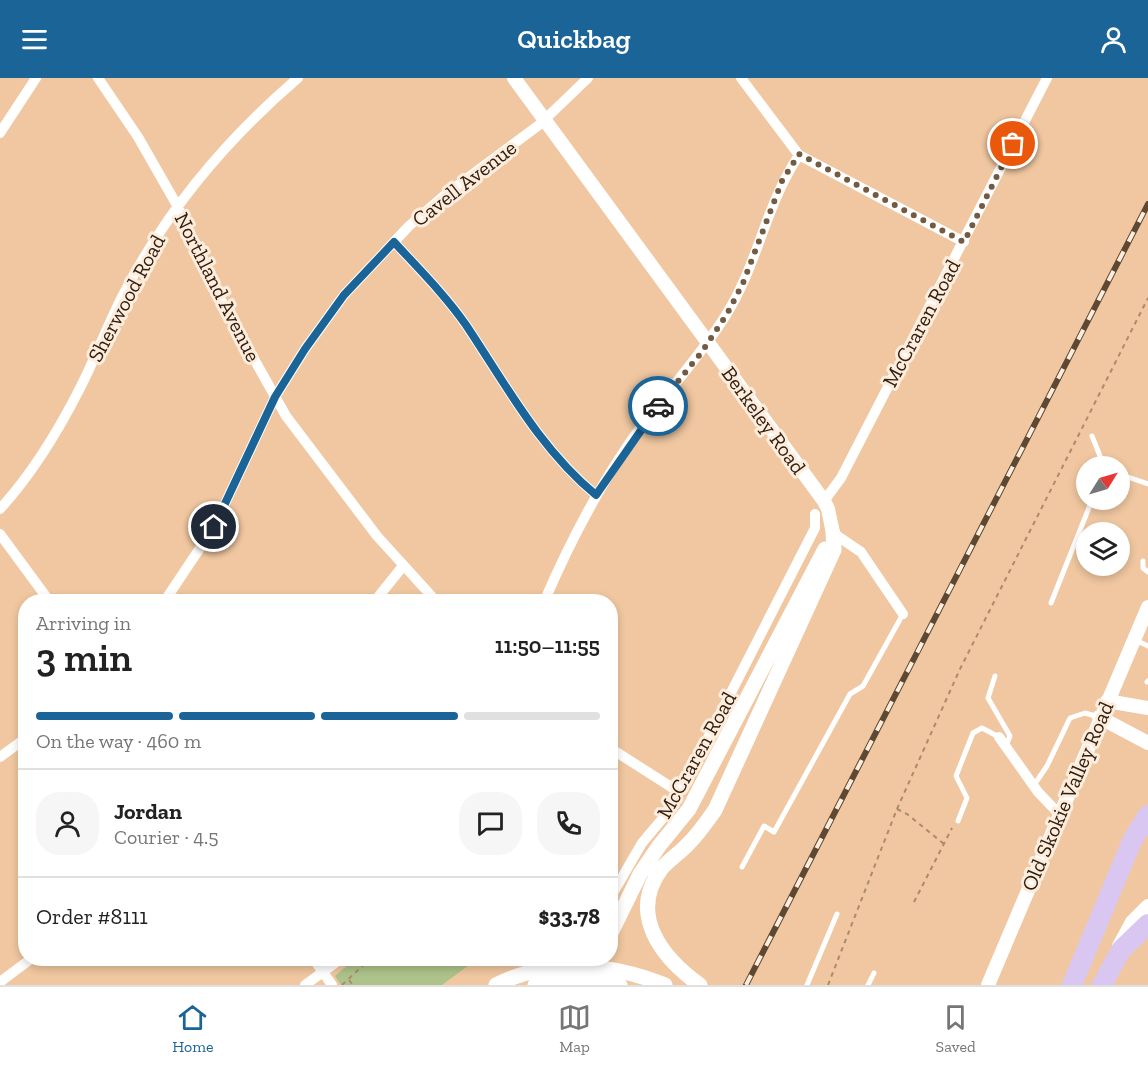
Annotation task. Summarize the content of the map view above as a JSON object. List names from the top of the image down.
{
  "streets": {
    "street": [
      "Cavell Avenue",
      "Northland Avenue",
      "Sherwood Road",
      "McCraren Road",
      "Berkeley Road",
      "Old Skokie Valley Road"
    ]
  },
  "crossings": [
    ["Cavell Avenue", "Northland Avenue"],
    ["Cavell Avenue", "Berkeley Road"],
    ["Northland Avenue", "Sherwood Road"],
    ["McCraren Road", "Berkeley Road"]
  ],
  "north": "top right",
  "page": {
    "header": "Quickbag",
    "heading": ["3 min", "Arriving in", "11:50–11:55"],
    "panel": [
      "Jordan",
      "Courier · 4.5",
      "Order #8111",
      "$33.78"
    ],
    "bar": "On the way · 460 m",
    "tabs": ["Home", "Map", "Saved"]
  }
}
